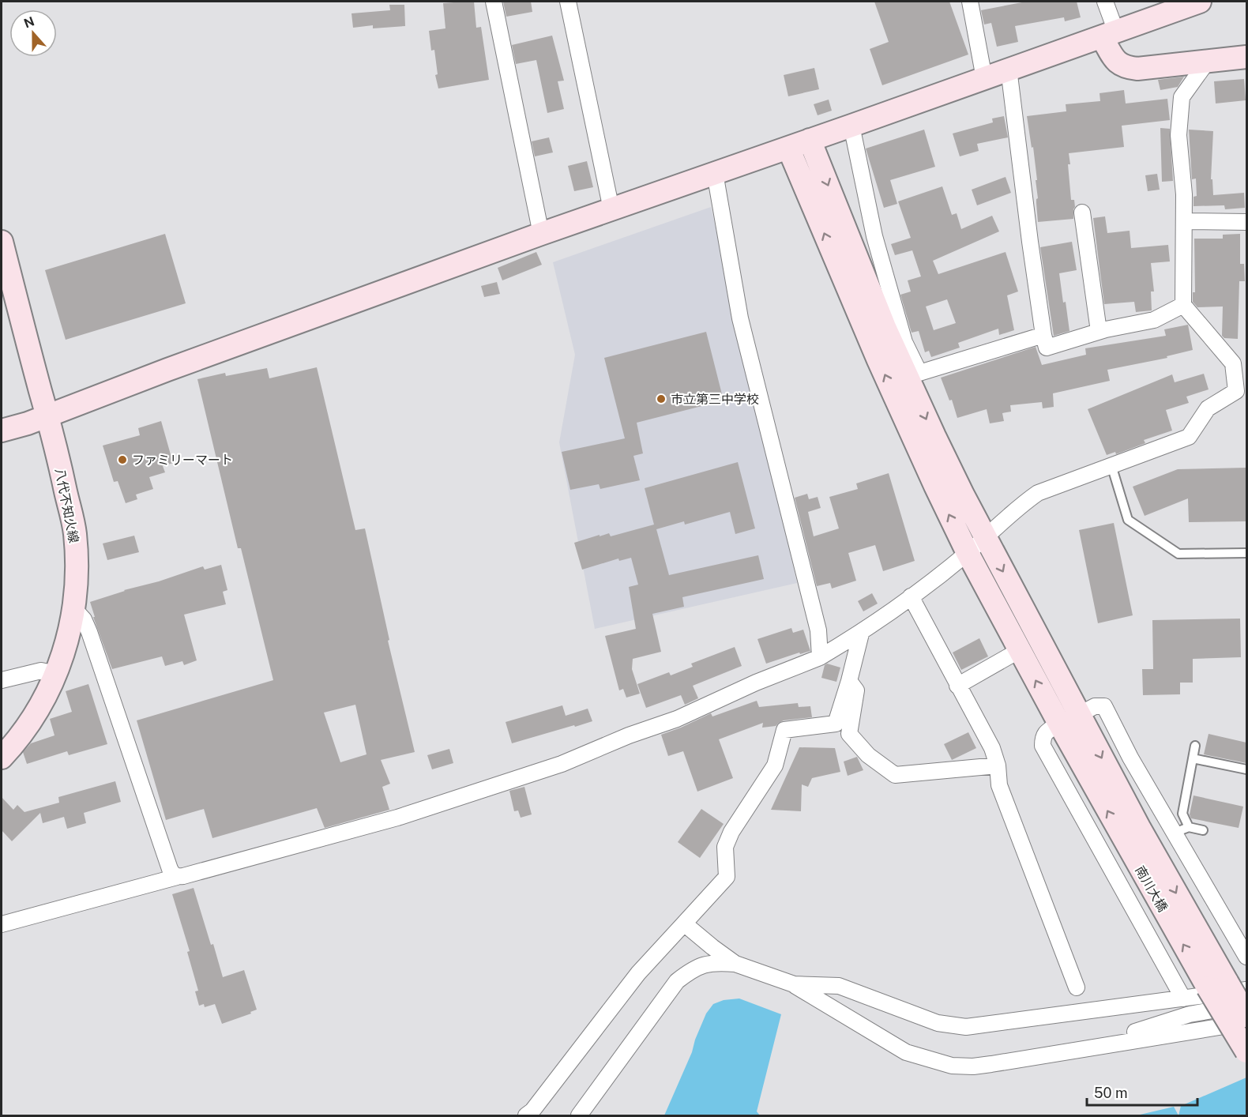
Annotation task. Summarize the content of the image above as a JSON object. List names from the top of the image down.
{
  "streets": {
    "street": ["八代不知火線"]
  },
  "places": ["市立第三中学校", "ファミリーマート"],
  "scale_bar": "50 m",
  "north": "top"
}
